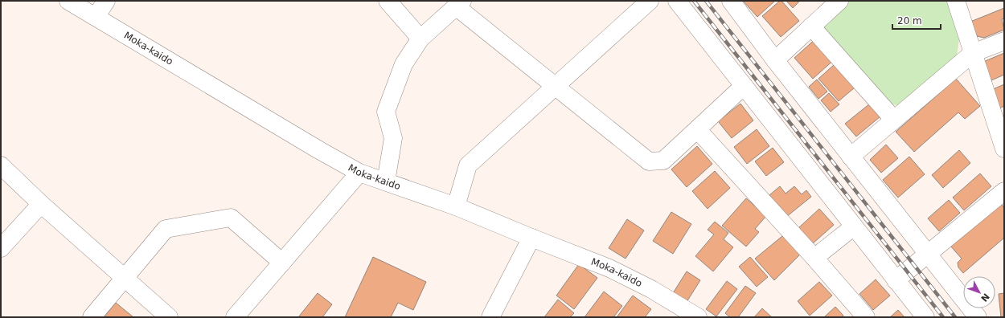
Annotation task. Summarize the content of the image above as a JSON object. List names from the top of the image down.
{
  "streets": {
    "street": ["Moka-kaido"]
  },
  "scale_bar": "20 m",
  "north": "bottom right"
}
